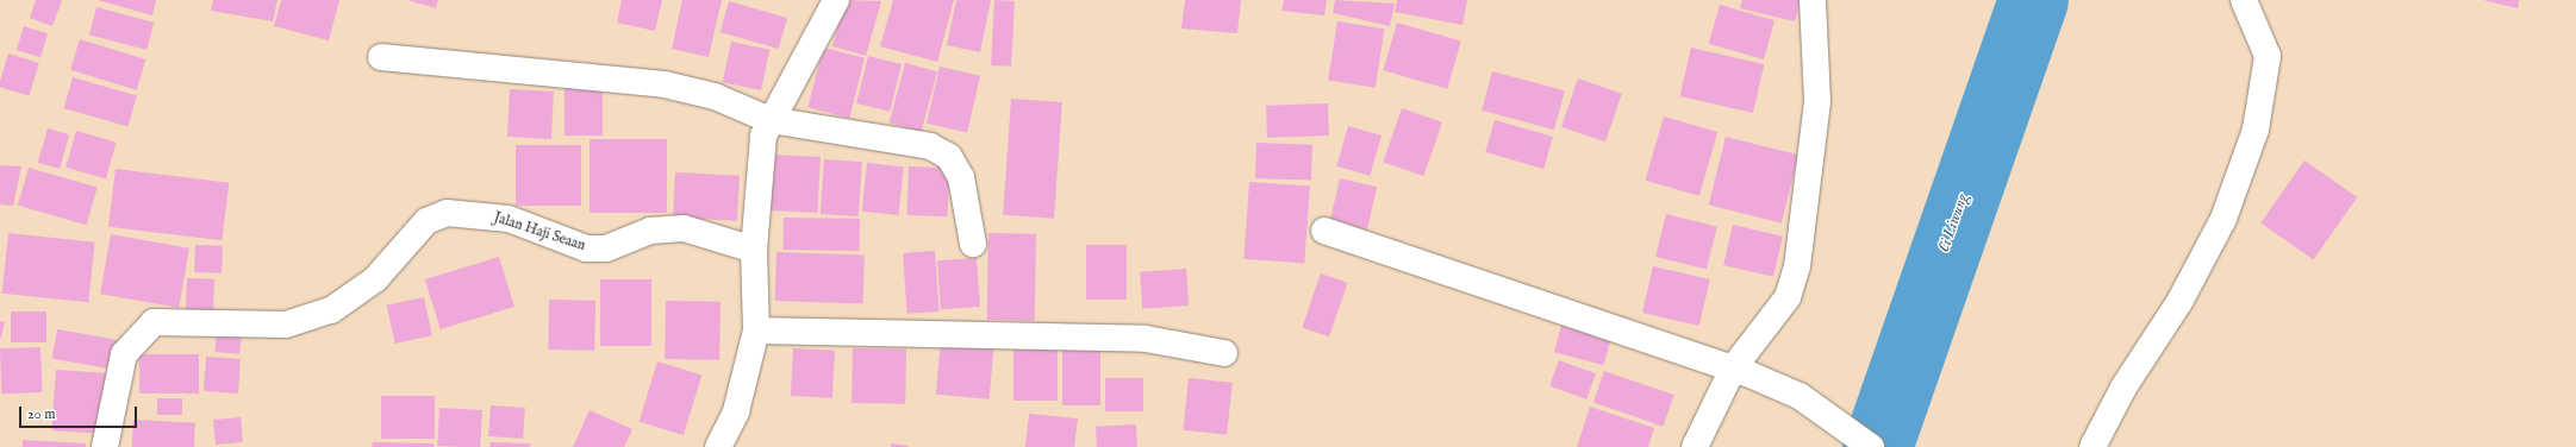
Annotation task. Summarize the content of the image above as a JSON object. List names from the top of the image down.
{
  "streets": {
    "street": ["Jalan Haji Seaan"]
  },
  "water": ["Ci Liwung"],
  "scale_bar": "20 m"
}
